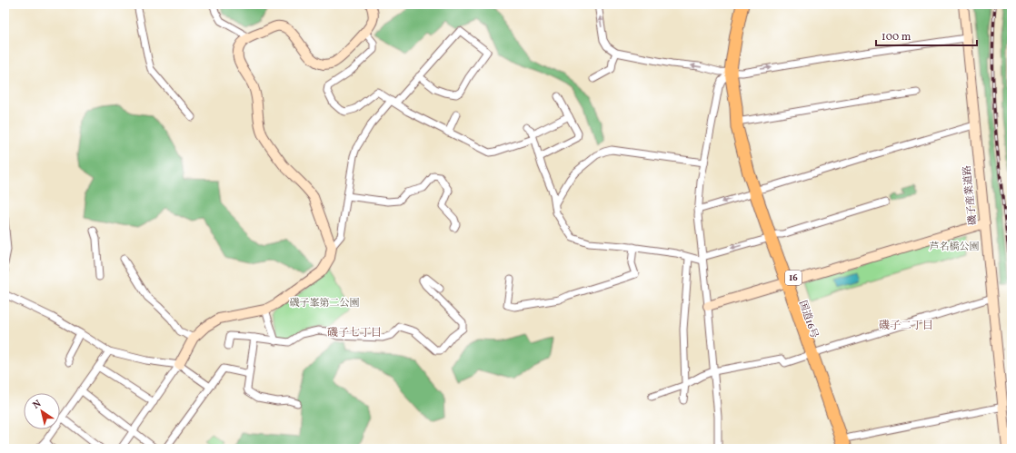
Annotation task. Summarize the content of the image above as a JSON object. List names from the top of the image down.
{
  "streets": {
    "highway": ["16", "国道16号"],
    "street": ["磯子産業道路"]
  },
  "districts": ["磯子二丁目", "磯子七丁目"],
  "parks": ["芦名橋公園", "磯子峯第二公園"],
  "scale_bar": "100 m",
  "north": "top left"
}
